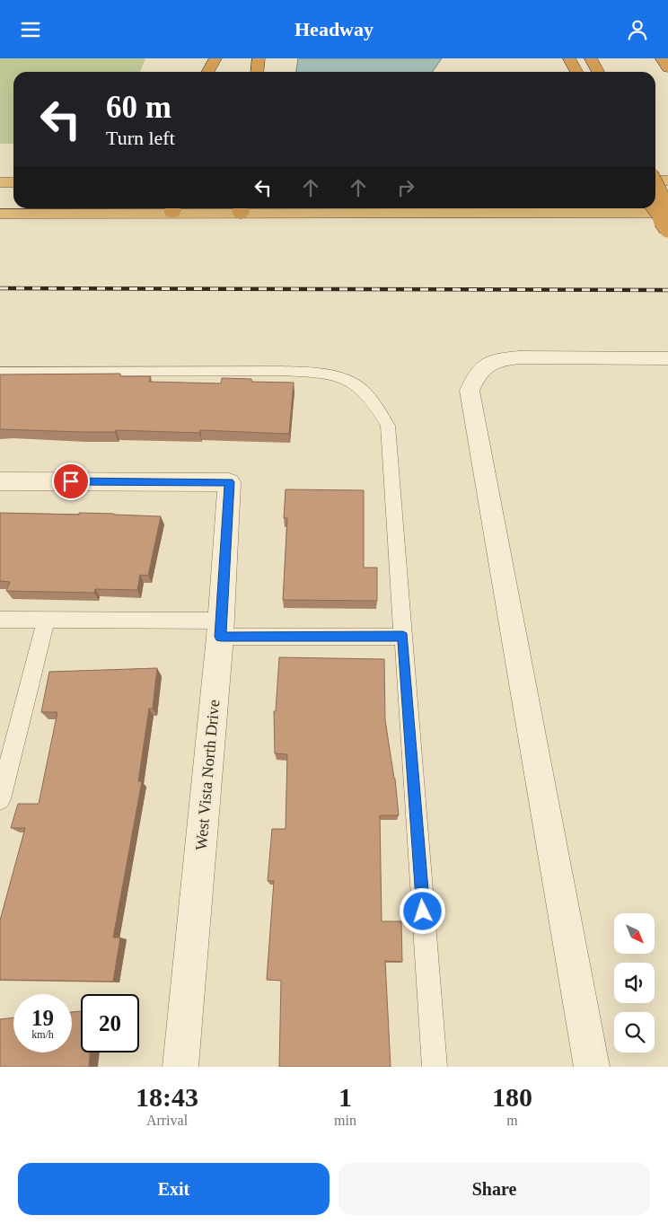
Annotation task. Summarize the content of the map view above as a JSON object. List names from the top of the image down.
{
  "streets": {
    "street": ["West Vista North Drive"]
  },
  "north": "bottom right",
  "page": {
    "header": "Headway",
    "turn": ["60 m", "Turn left"],
    "speed": "19 km/h",
    "limit": "20",
    "eta": [
      "18:43",
      "Arrival",
      "1",
      "min",
      "180",
      "m"
    ],
    "buttons": ["Exit", "Share"]
  }
}
